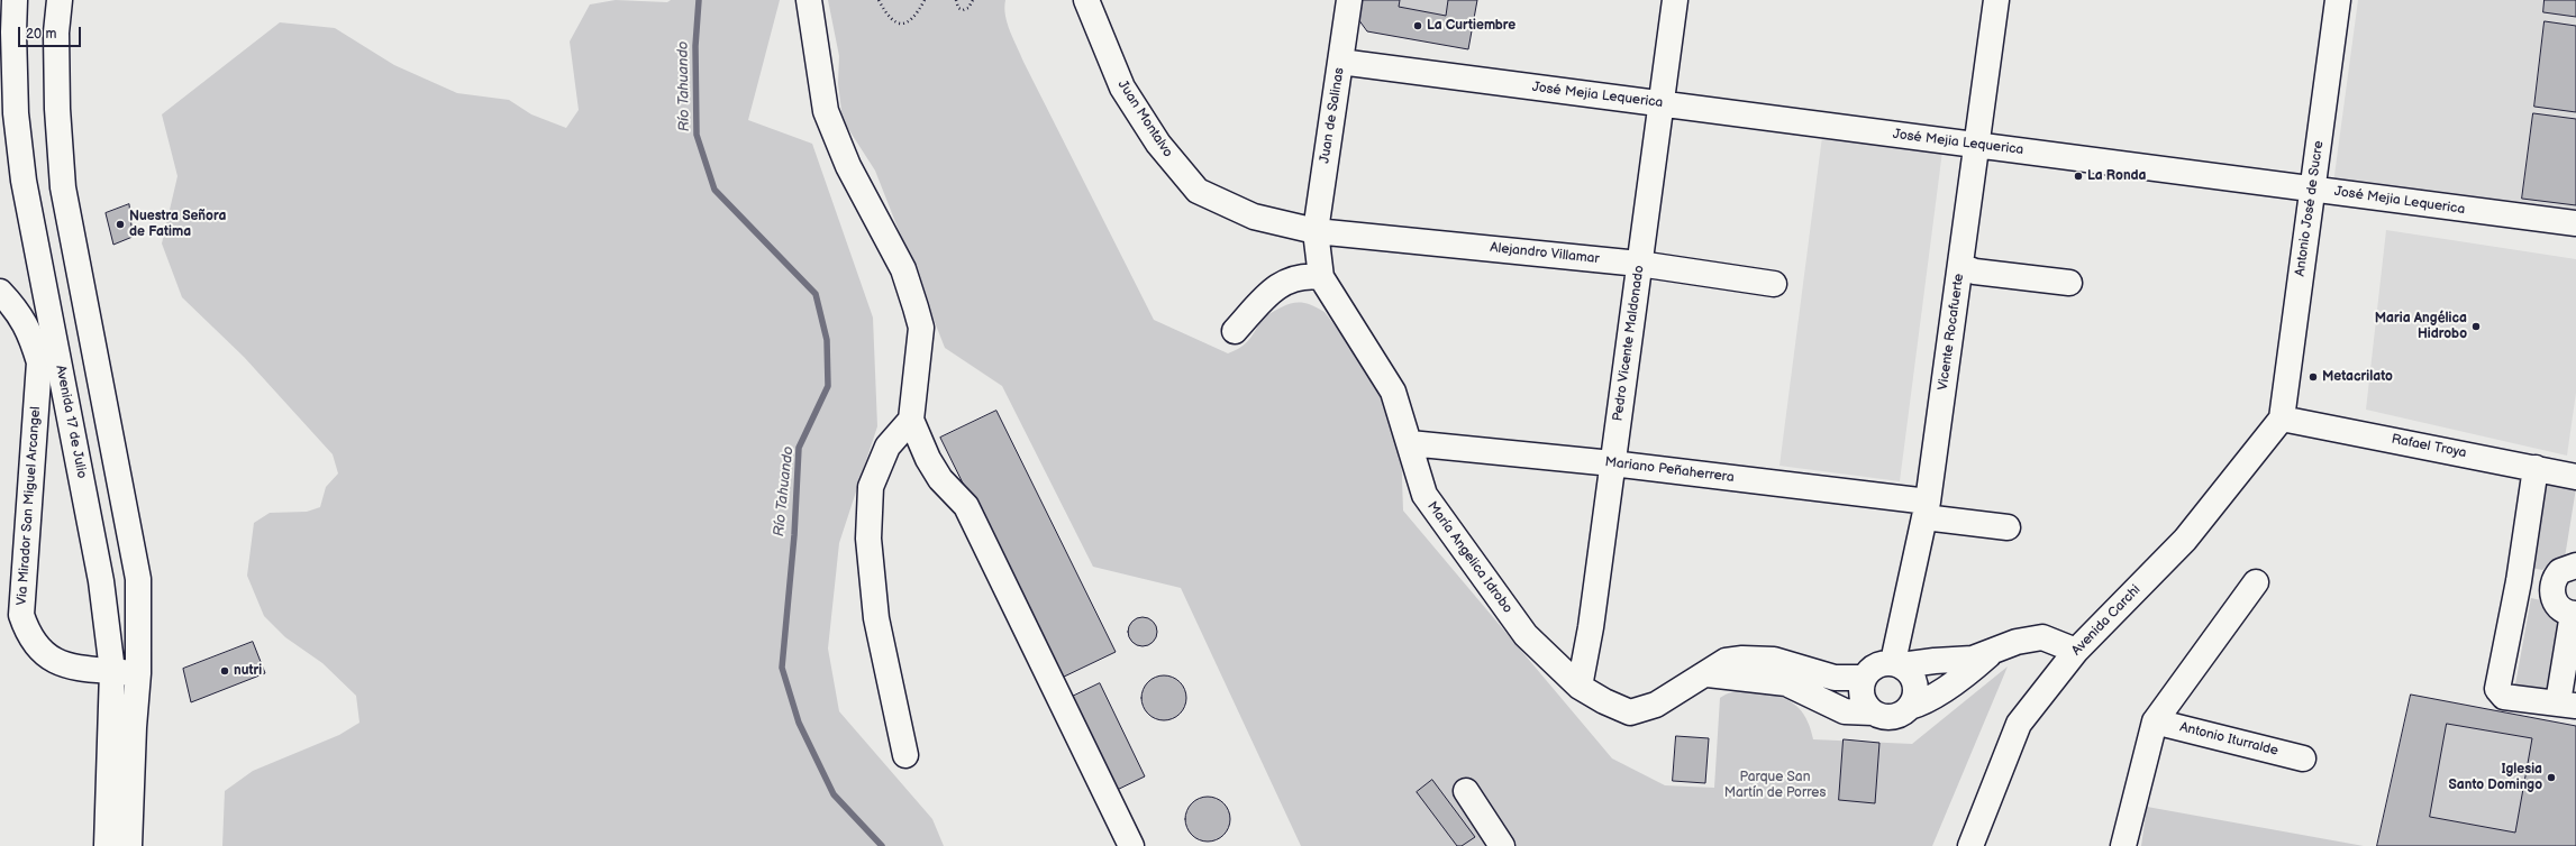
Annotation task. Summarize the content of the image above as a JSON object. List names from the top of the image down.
{
  "streets": {
    "street": [
      "José Mejia Lequerica",
      "Juan de Salinas",
      "Juan Montalvo",
      "Antonio José de Sucre",
      "Alejandro Villamar",
      "Vicente Rocafuerte",
      "Pedro Vicente Maldonado",
      "Avenida 17 de Julio",
      "Rafael Troya",
      "Mariano Peñaherrera",
      "Via Mirador San Miguel Arcangel",
      "María Angelica Idrobo",
      "Avenida Carchi",
      "Antonio Iturralde"
    ]
  },
  "crossings": [
    ["José Mejia Lequerica", "Juan de Salinas"],
    ["José Mejia Lequerica", "Antonio José de Sucre"],
    ["José Mejia Lequerica", "Vicente Rocafuerte"],
    ["José Mejia Lequerica", "Pedro Vicente Maldonado"],
    ["Juan de Salinas", "Juan Montalvo"],
    ["Juan de Salinas", "Alejandro Villamar"],
    ["Juan de Salinas", "María Angelica Idrobo"],
    ["Juan Montalvo", "Alejandro Villamar"],
    ["Juan Montalvo", "María Angelica Idrobo"],
    ["Antonio José de Sucre", "Rafael Troya"],
    ["Antonio José de Sucre", "Avenida Carchi"],
    ["Alejandro Villamar", "Pedro Vicente Maldonado"],
    ["Alejandro Villamar", "María Angelica Idrobo"],
    ["Vicente Rocafuerte", "Mariano Peñaherrera"],
    ["Vicente Rocafuerte", "María Angelica Idrobo"],
    ["Pedro Vicente Maldonado", "Mariano Peñaherrera"],
    ["Pedro Vicente Maldonado", "María Angelica Idrobo"],
    ["Avenida 17 de Julio", "Via Mirador San Miguel Arcangel"],
    ["Rafael Troya", "Avenida Carchi"],
    ["Mariano Peñaherrera", "María Angelica Idrobo"]
  ],
  "water": ["Río Tahuando"],
  "parks": ["Parque San Martín de Porres"],
  "places": [
    "La Curtiembre",
    "La Ronda",
    "Nuestra Señora de Fatima",
    "Maria Angélica Hidrobo",
    "Metacrilato",
    "nutri",
    "Iglesia Santo Domingo"
  ],
  "scale_bar": "20 m"
}
